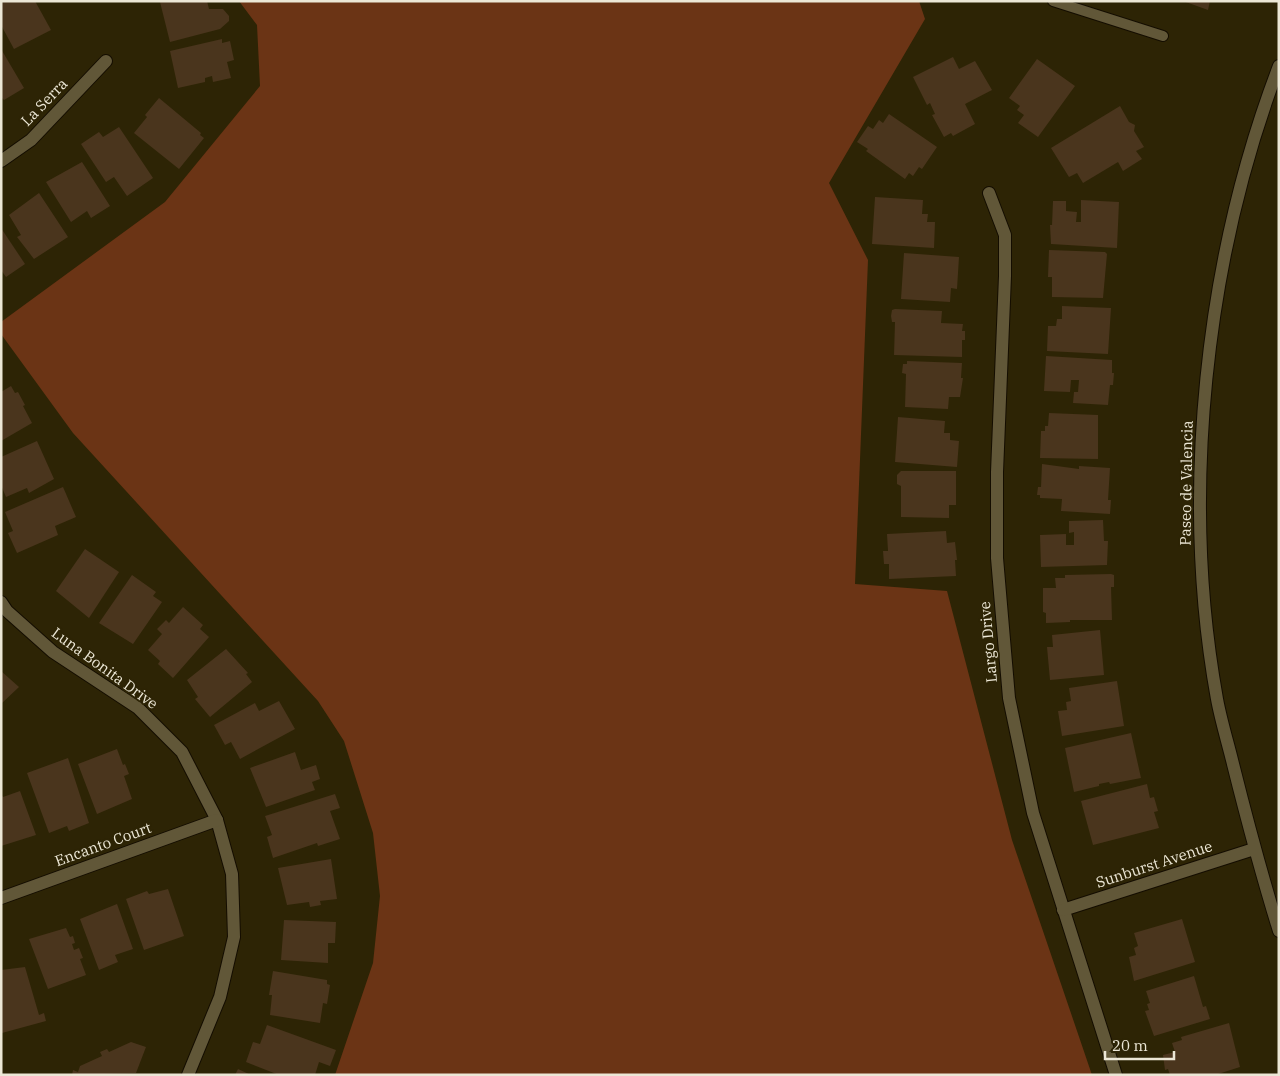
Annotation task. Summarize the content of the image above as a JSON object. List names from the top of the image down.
{
  "streets": {
    "street": [
      "La Serra",
      "Paseo de Valencia",
      "Largo Drive",
      "Luna Bonita Drive",
      "Encanto Court",
      "Sunburst Avenue"
    ]
  },
  "crossings": [
    ["Paseo de Valencia", "Sunburst Avenue"],
    ["Largo Drive", "Sunburst Avenue"],
    ["Luna Bonita Drive", "Encanto Court"]
  ],
  "scale_bar": "20 m"
}
